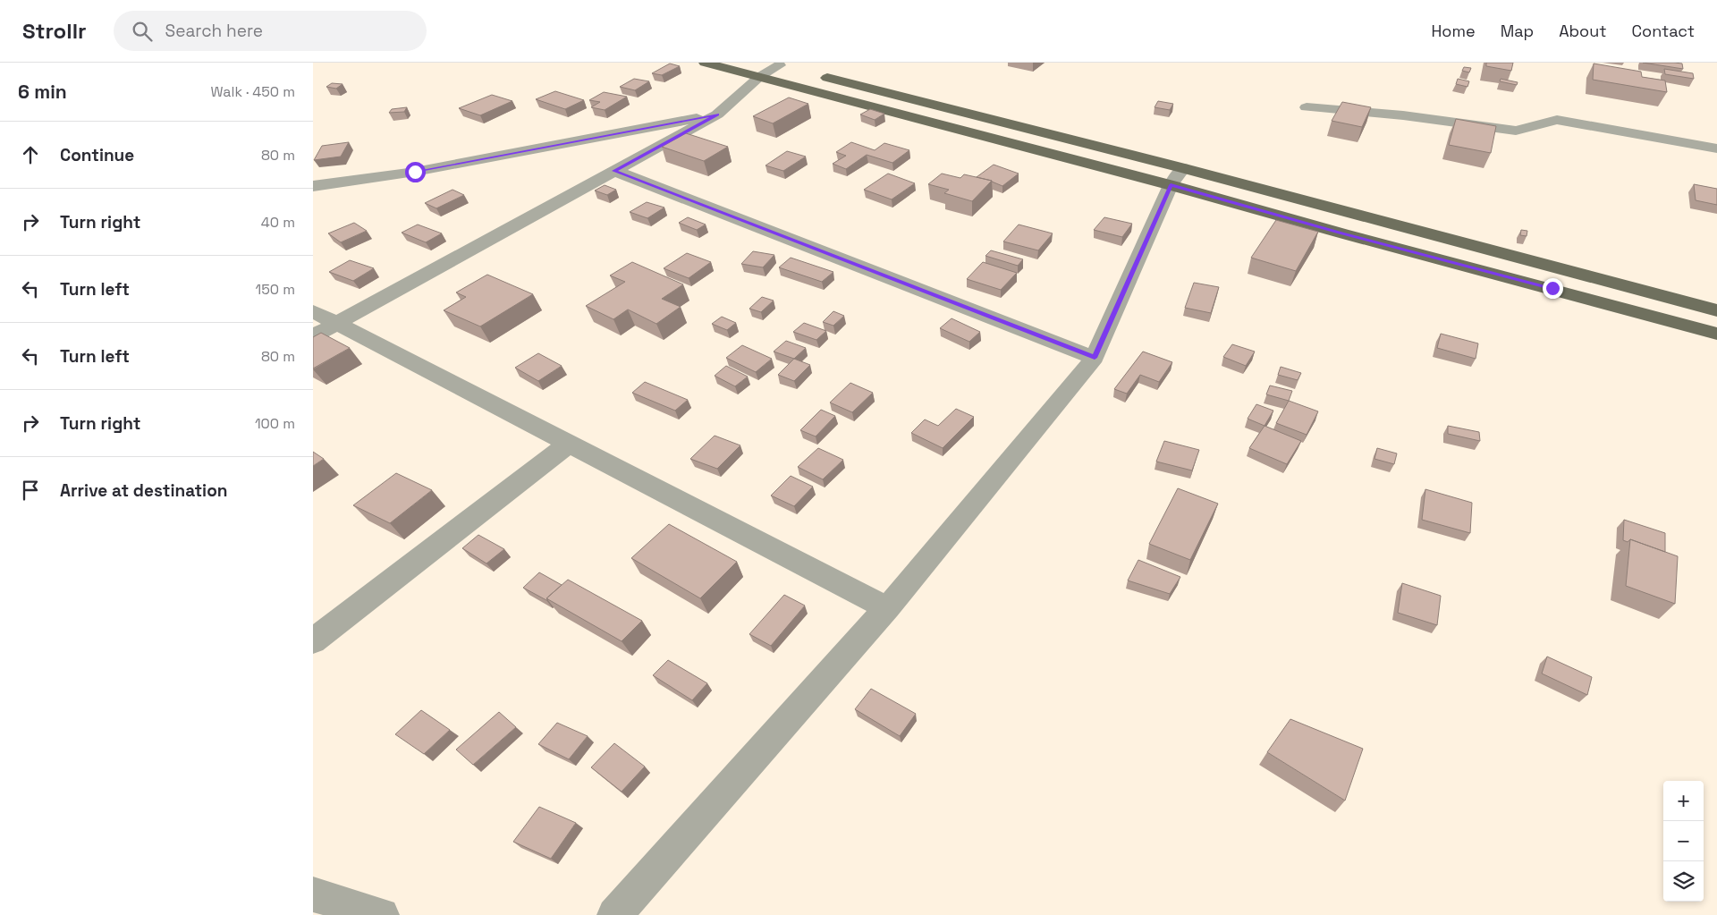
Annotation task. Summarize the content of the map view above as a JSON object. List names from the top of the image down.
{
  "page": {
    "header": "Strollr",
    "search": "Search here",
    "nav": [
      "Home",
      "Map",
      "About",
      "Contact"
    ],
    "heading": ["6 min", "Walk · 450 m"],
    "list": [
      ["Continue", "80 m"],
      ["Turn right", "40 m"],
      ["Turn left", "150 m"],
      ["Turn left", "80 m"],
      ["Turn right", "100 m"],
      "Arrive at destination"
    ],
    "map_buttons": ["+", "−"]
  }
}
